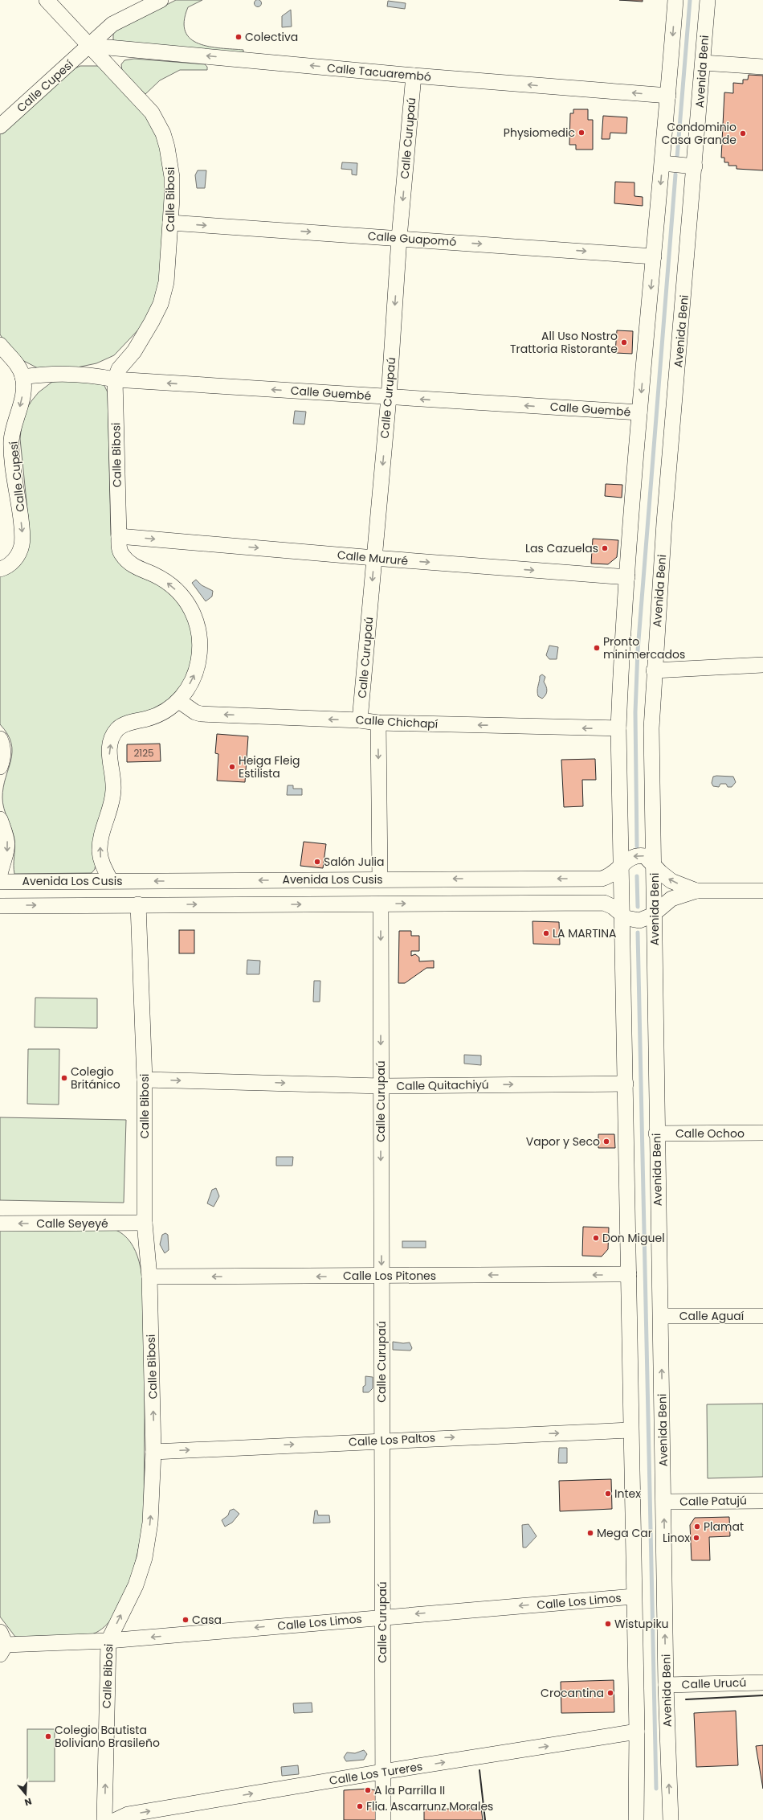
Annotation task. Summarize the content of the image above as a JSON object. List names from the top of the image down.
{
  "streets": {
    "street": [
      "Avenida Beni",
      "Calle Tacuarembó",
      "Calle Cupesí",
      "Calle Curupaú",
      "Calle Bibosi",
      "Calle Guapomó",
      "Calle Guembé",
      "Calle Mururé",
      "Calle Chichapí",
      "Avenida Los Cusis",
      "Calle Quitachiyú",
      "Calle Ochoo",
      "Calle Seyeyé",
      "Calle Los Pitones",
      "Calle Aguaí",
      "Calle Los Paltos",
      "Calle Patujú",
      "Calle Los Limos",
      "Calle Urucú",
      "Calle Los Tureres"
    ]
  },
  "crossings": [
    ["Avenida Beni", "Avenida Los Cusis"],
    ["Avenida Beni", "Calle Ochoo"],
    ["Avenida Beni", "Calle Aguaí"],
    ["Avenida Beni", "Calle Patujú"],
    ["Avenida Beni", "Calle Urucú"],
    ["Calle Tacuarembó", "Calle Cupesí"],
    ["Calle Tacuarembó", "Calle Curupaú"],
    ["Calle Tacuarembó", "Calle Bibosi"],
    ["Calle Cupesí", "Calle Bibosi"],
    ["Calle Cupesí", "Calle Guembé"],
    ["Calle Curupaú", "Calle Guapomó"],
    ["Calle Curupaú", "Calle Guembé"],
    ["Calle Curupaú", "Calle Mururé"],
    ["Calle Curupaú", "Calle Chichapí"],
    ["Calle Curupaú", "Calle Quitachiyú"],
    ["Calle Curupaú", "Calle Los Pitones"],
    ["Calle Curupaú", "Calle Los Paltos"],
    ["Calle Curupaú", "Calle Los Limos"],
    ["Calle Curupaú", "Calle Los Tureres"],
    ["Calle Bibosi", "Calle Guapomó"],
    ["Calle Bibosi", "Calle Guembé"],
    ["Calle Bibosi", "Calle Mururé"],
    ["Calle Bibosi", "Calle Chichapí"],
    ["Calle Bibosi", "Avenida Los Cusis"],
    ["Calle Bibosi", "Calle Quitachiyú"],
    ["Calle Bibosi", "Calle Seyeyé"],
    ["Calle Bibosi", "Calle Los Pitones"],
    ["Calle Bibosi", "Calle Los Paltos"],
    ["Calle Bibosi", "Calle Los Limos"]
  ],
  "one_way": [
    "Calle Tacuarembó",
    "Calle Cupesí",
    "Calle Curupaú",
    "Calle Bibosi",
    "Calle Guapomó",
    "Calle Guembé",
    "Calle Mururé",
    "Calle Chichapí",
    "Calle Quitachiyú",
    "Calle Seyeyé",
    "Calle Los Pitones",
    "Calle Los Paltos",
    "Calle Los Limos",
    "Calle Los Tureres"
  ],
  "places": [
    "Colectiva",
    "Physiomedic",
    "Condominio Casa Grande",
    "All Uso Nostro Trattoria Ristorante",
    "Las Cazuelas",
    "Pronto minimercados",
    "Heiga Fleig Estilista",
    "Salón Julia",
    "LA MARTINA",
    "Colegio Británico",
    "Vapor y Seco",
    "Don Miguel",
    "Intex",
    "Plamat",
    "Mega Car",
    "Linox",
    "Casa",
    "Wistupiku",
    "Crocantina",
    "Colegio Bautista Boliviano Brasileño",
    "A la Parrilla II",
    "Flia. Ascarrunz Morales"
  ],
  "house_numbers": ["2125"],
  "north": "bottom"
}
